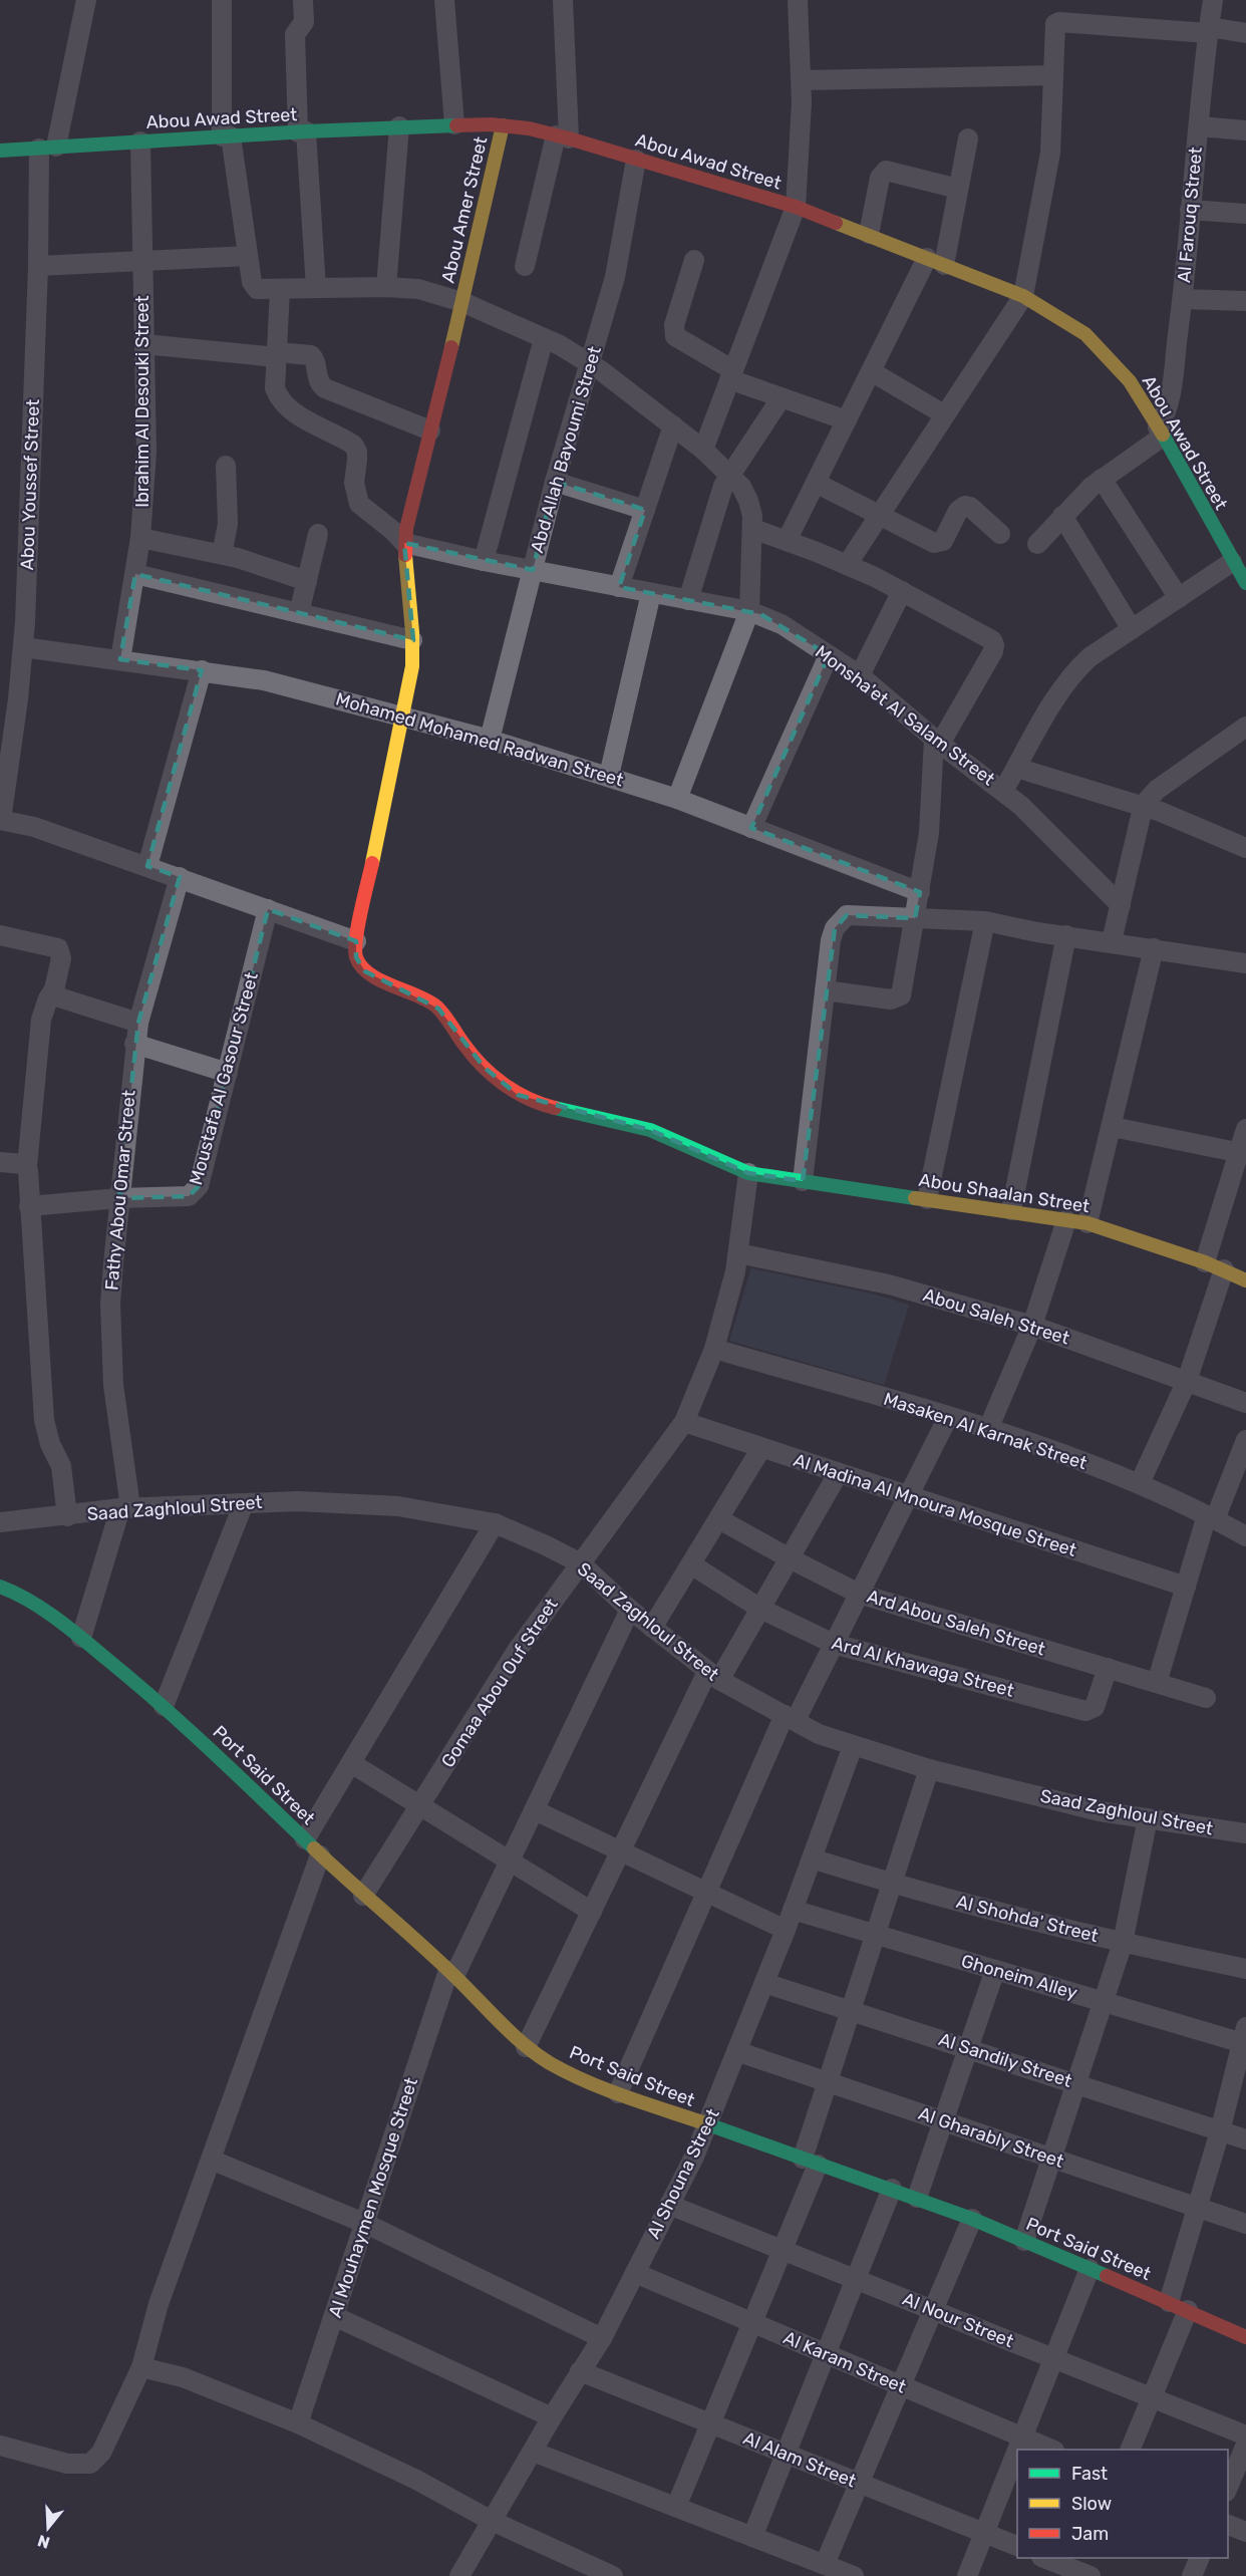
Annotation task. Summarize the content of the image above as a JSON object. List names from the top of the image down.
{
  "streets": {
    "street": [
      "Abou Awad Street",
      "Abou Amer Street",
      "Al Farouq Street",
      "Ibrahim Al Desouki Street",
      "Abd Allah Bayoumi Street",
      "Abou Youssef Street",
      "Monsha'et Al Salam Street",
      "Mohamed Mohamed Radwan Street",
      "Moustafa Al Gasour Street",
      "Fathy Abou Omar Street",
      "Abou Shaalan Street",
      "Abou Saleh Street",
      "Masaken Al Karnak Street",
      "Al Madina Al Mnoura Mosque Street",
      "Saad Zaghloul Street",
      "Ard Abou Saleh Street",
      "Ard Al Khawaga Street",
      "Gomaa Abou Ouf Street",
      "Port Said Street",
      "Al Shohda' Street",
      "Ghoneim Alley",
      "Al Sandily Street",
      "Al Gharably Street",
      "Al Shouna Street",
      "Al Mouhaymen Mosque Street",
      "Al Nour Street",
      "Al Karam Street",
      "Al Alam Street"
    ]
  },
  "crossings": [
    ["Abou Awad Street", "Abou Amer Street"],
    ["Abou Awad Street", "Al Farouq Street"],
    ["Abou Awad Street", "Ibrahim Al Desouki Street"],
    ["Abou Awad Street", "Abd Allah Bayoumi Street"],
    ["Abou Awad Street", "Abou Youssef Street"],
    ["Abou Amer Street", "Monsha'et Al Salam Street"],
    ["Abou Amer Street", "Mohamed Mohamed Radwan Street"],
    ["Abou Amer Street", "Abou Shaalan Street"],
    ["Ibrahim Al Desouki Street", "Mohamed Mohamed Radwan Street"],
    ["Abd Allah Bayoumi Street", "Monsha'et Al Salam Street"],
    ["Abd Allah Bayoumi Street", "Mohamed Mohamed Radwan Street"],
    ["Abou Youssef Street", "Mohamed Mohamed Radwan Street"],
    ["Moustafa Al Gasour Street", "Fathy Abou Omar Street"],
    ["Fathy Abou Omar Street", "Saad Zaghloul Street"],
    ["Abou Shaalan Street", "Gomaa Abou Ouf Street"],
    ["Abou Saleh Street", "Gomaa Abou Ouf Street"],
    ["Masaken Al Karnak Street", "Gomaa Abou Ouf Street"],
    ["Al Madina Al Mnoura Mosque Street", "Gomaa Abou Ouf Street"],
    ["Saad Zaghloul Street", "Gomaa Abou Ouf Street"],
    ["Saad Zaghloul Street", "Al Shouna Street"],
    ["Saad Zaghloul Street", "Al Mouhaymen Mosque Street"],
    ["Ard Abou Saleh Street", "Ard Al Khawaga Street"],
    ["Gomaa Abou Ouf Street", "Port Said Street"],
    ["Port Said Street", "Al Shouna Street"],
    ["Port Said Street", "Al Mouhaymen Mosque Street"],
    ["Al Shohda' Street", "Al Shouna Street"],
    ["Ghoneim Alley", "Al Shouna Street"],
    ["Al Sandily Street", "Al Shouna Street"],
    ["Al Gharably Street", "Al Shouna Street"],
    ["Al Shouna Street", "Al Nour Street"],
    ["Al Shouna Street", "Al Karam Street"],
    ["Al Shouna Street", "Al Alam Street"]
  ],
  "legend": ["Fast", "Slow", "Jam"],
  "north": "bottom"
}
